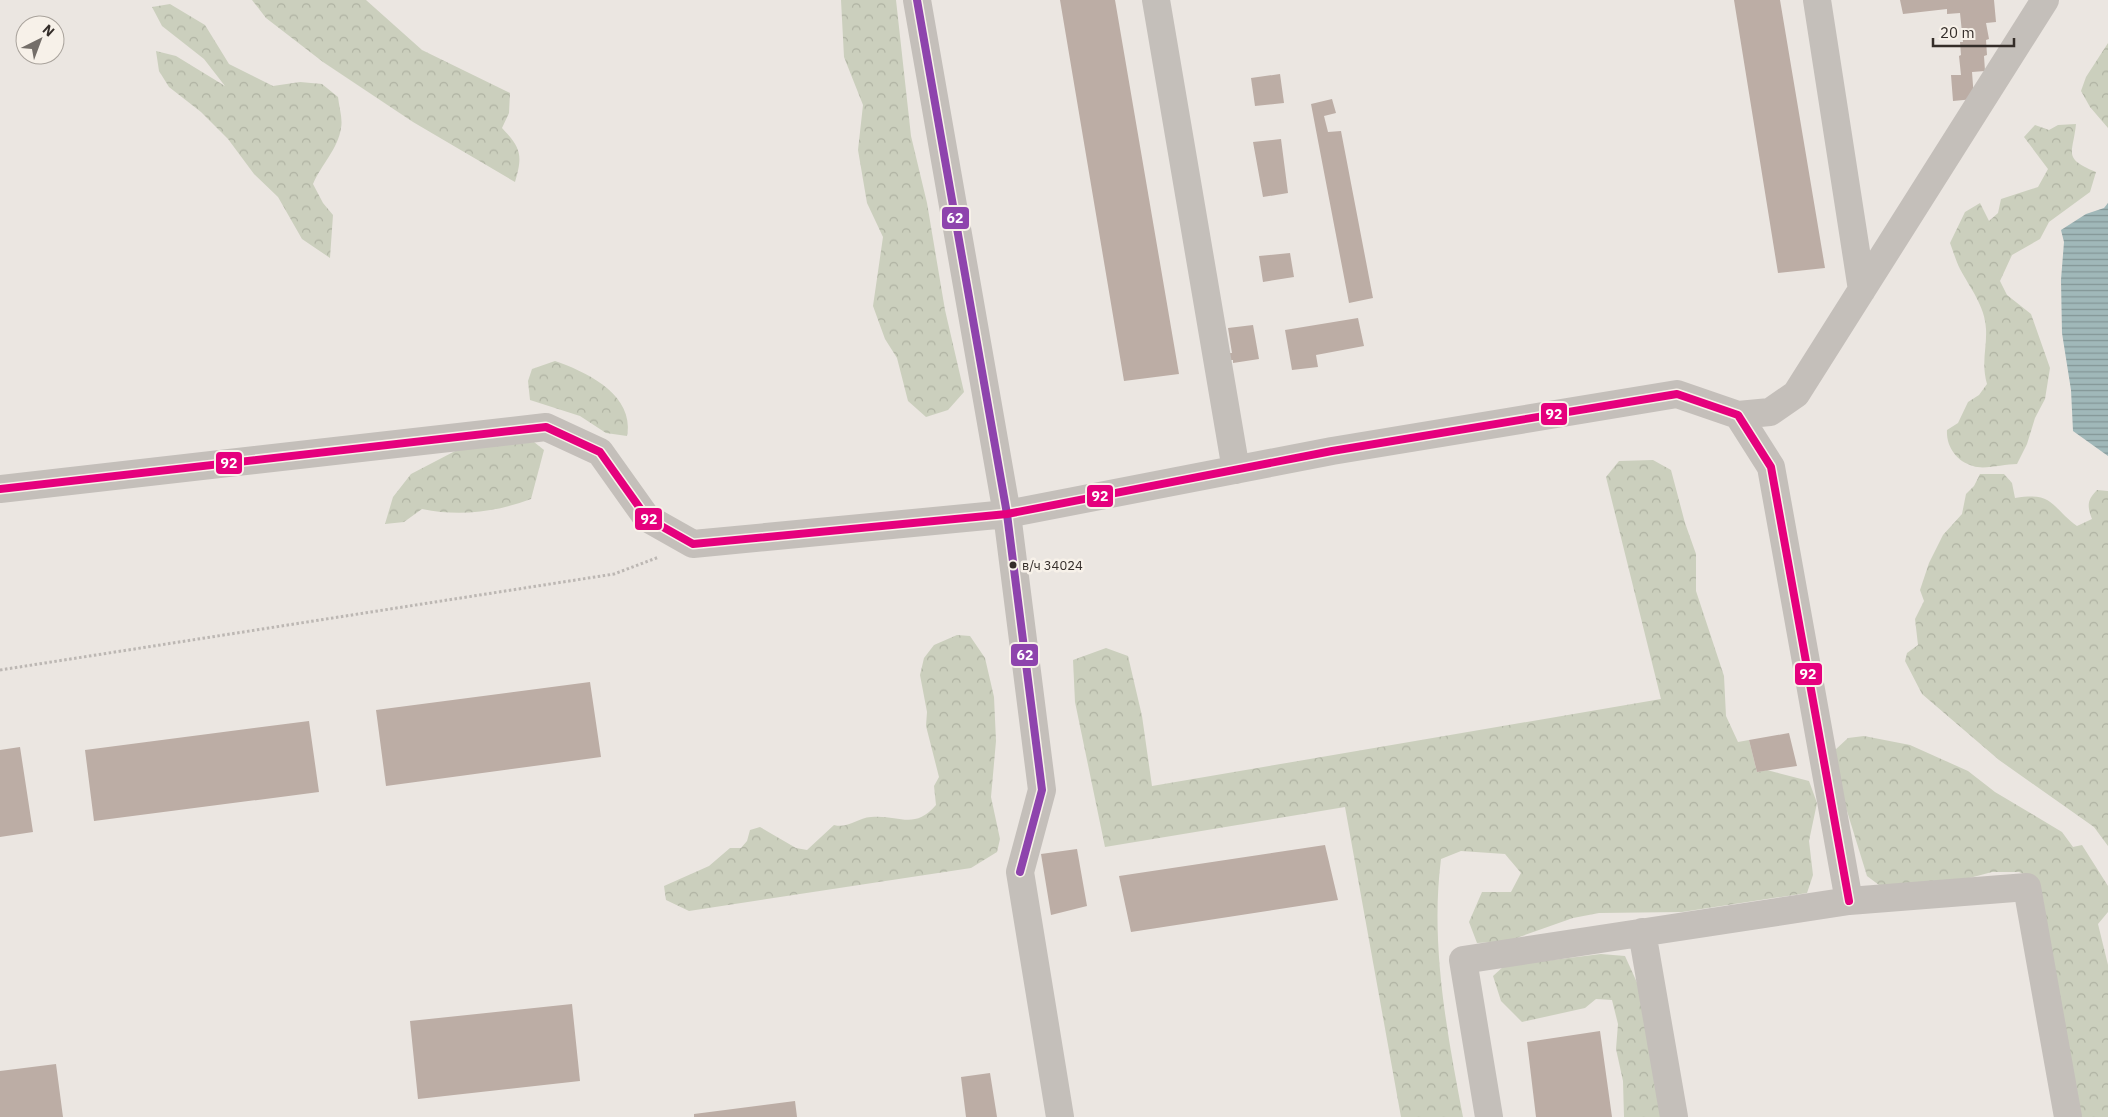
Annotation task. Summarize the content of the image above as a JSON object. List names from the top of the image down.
{
  "places": ["в/ч 34024"],
  "lines": ["transit line 62", "transit line 92"],
  "scale_bar": "20 m",
  "north": "top right"
}
